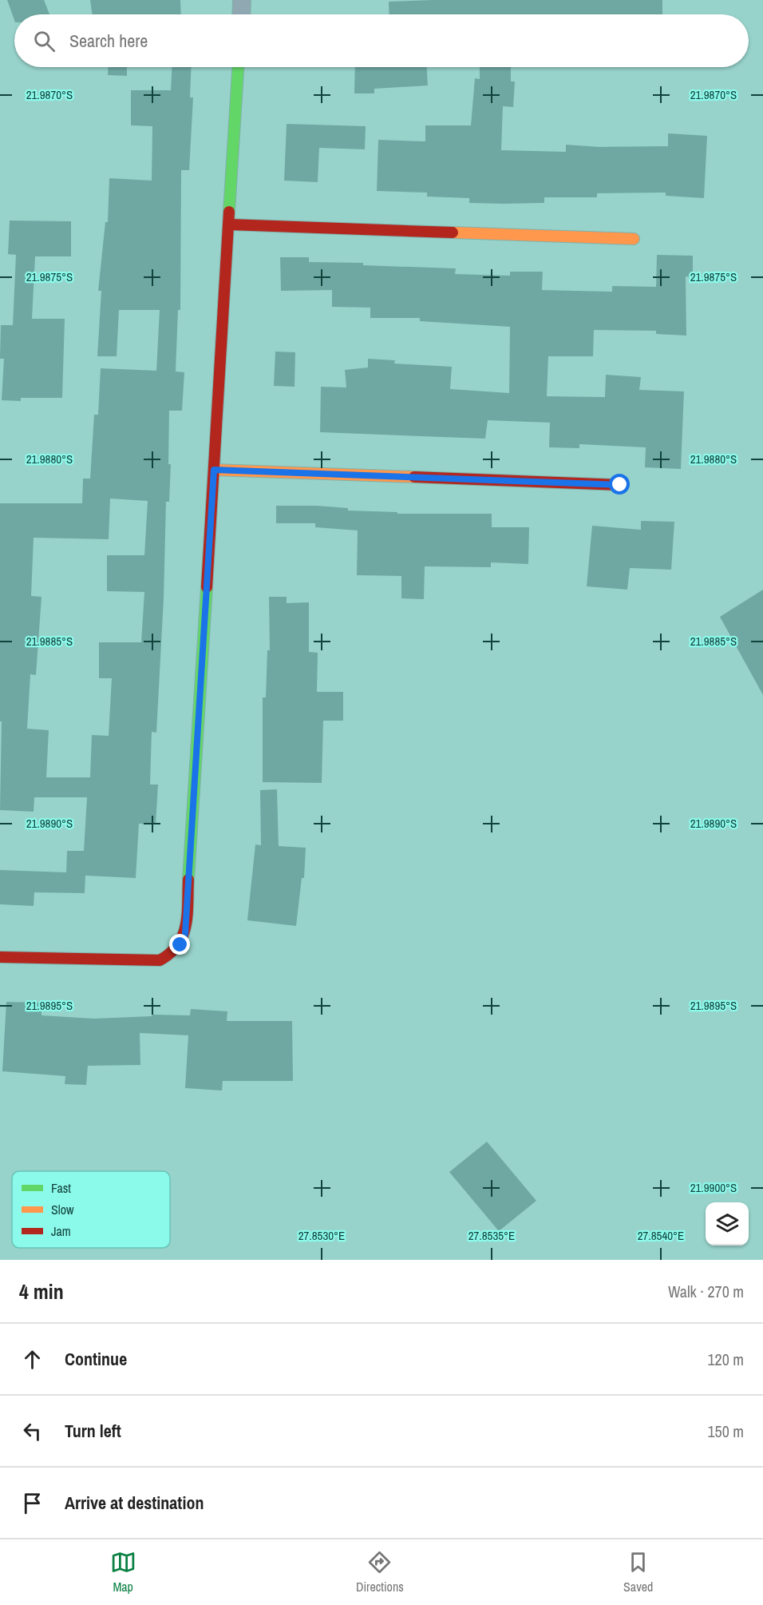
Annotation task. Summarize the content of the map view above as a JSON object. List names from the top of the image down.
{
  "legend": ["Fast", "Slow", "Jam"],
  "page": {
    "search": "Search here",
    "heading": ["4 min", "Walk · 270 m"],
    "list": [
      ["Continue", "120 m"],
      ["Turn left", "150 m"],
      "Arrive at destination"
    ],
    "nav": ["Map", "Directions", "Saved"]
  },
  "coordinates": [
    "21.9870°S",
    "21.9875°S",
    "21.9880°S",
    "21.9885°S",
    "21.9890°S",
    "21.9895°S",
    "21.9900°S",
    "27.8530°E",
    "27.8535°E",
    "27.8540°E"
  ]
}
